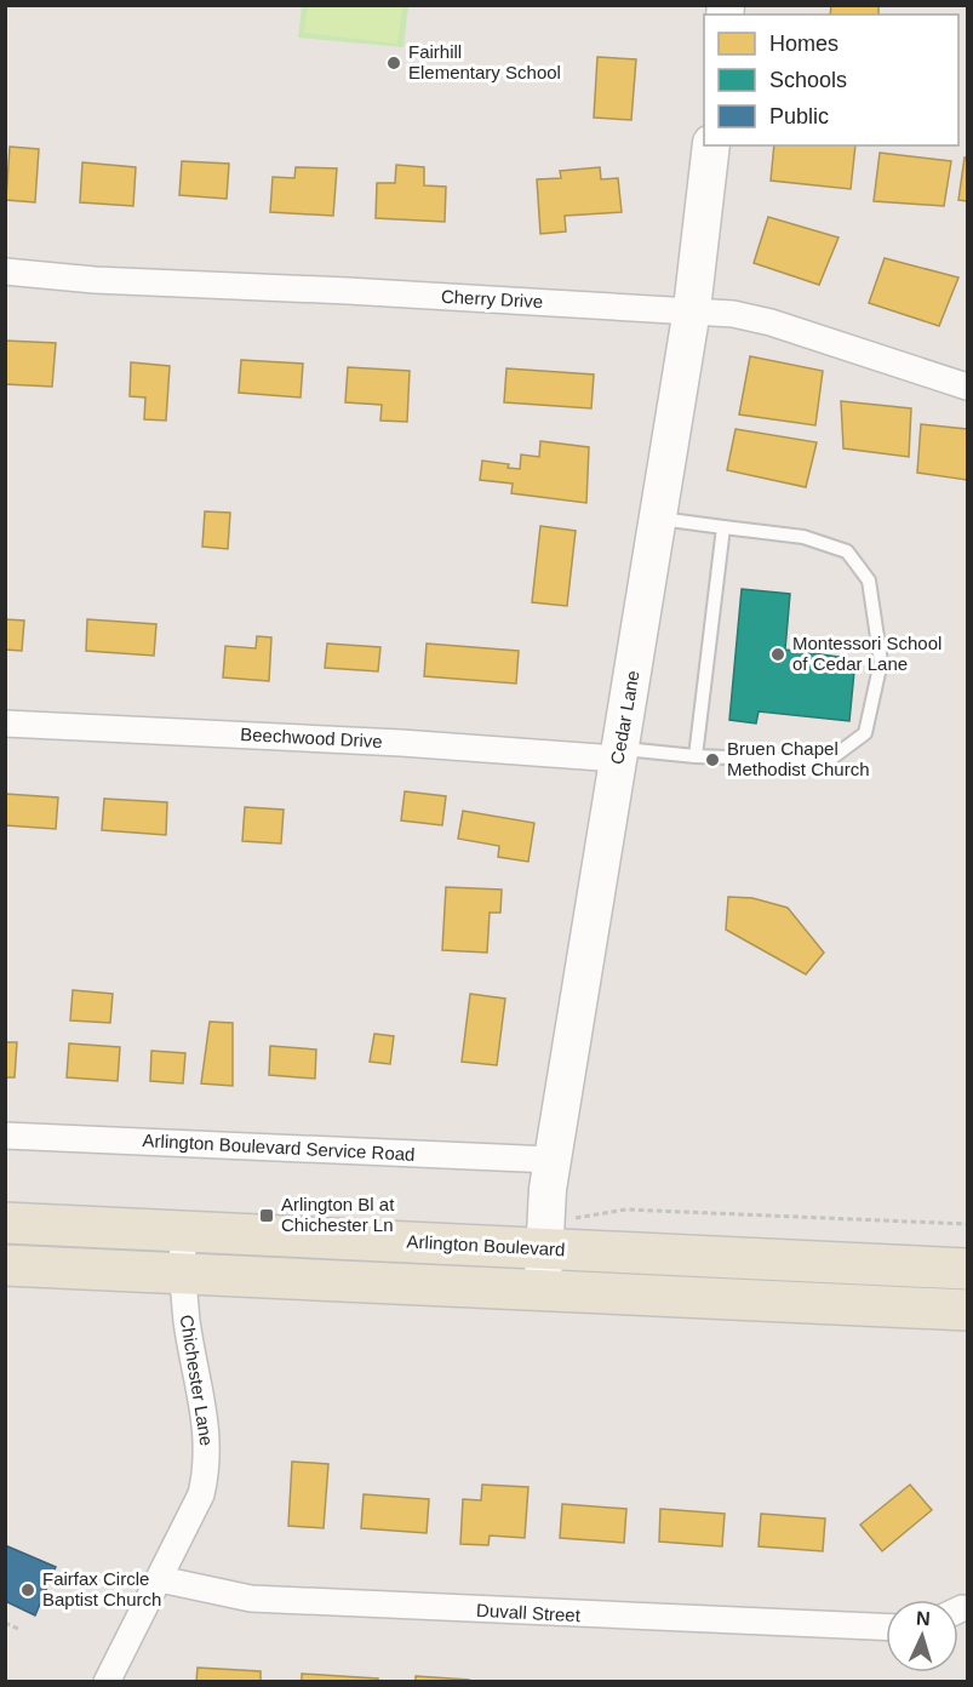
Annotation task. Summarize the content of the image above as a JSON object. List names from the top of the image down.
{
  "streets": {
    "main road": ["Cedar Lane", "Arlington Boulevard"],
    "street": [
      "Cherry Drive",
      "Beechwood Drive",
      "Arlington Boulevard Service Road",
      "Chichester Lane",
      "Duvall Street"
    ]
  },
  "crossings": [
    ["Cherry Drive", "Cedar Lane"],
    ["Cedar Lane", "Beechwood Drive"],
    ["Cedar Lane", "Arlington Boulevard Service Road"],
    ["Cedar Lane", "Arlington Boulevard"],
    ["Arlington Boulevard", "Chichester Lane"],
    ["Chichester Lane", "Duvall Street"]
  ],
  "places": {
    "other": [
      "Fairhill Elementary School",
      "Montessori School of Cedar Lane",
      "Bruen Chapel Methodist Church",
      "Fairfax Circle Baptist Church"
    ],
    "transit": ["Arlington Bl at Chichester Ln"]
  },
  "legend": ["Homes", "Schools", "Public"],
  "north": "top"
}
